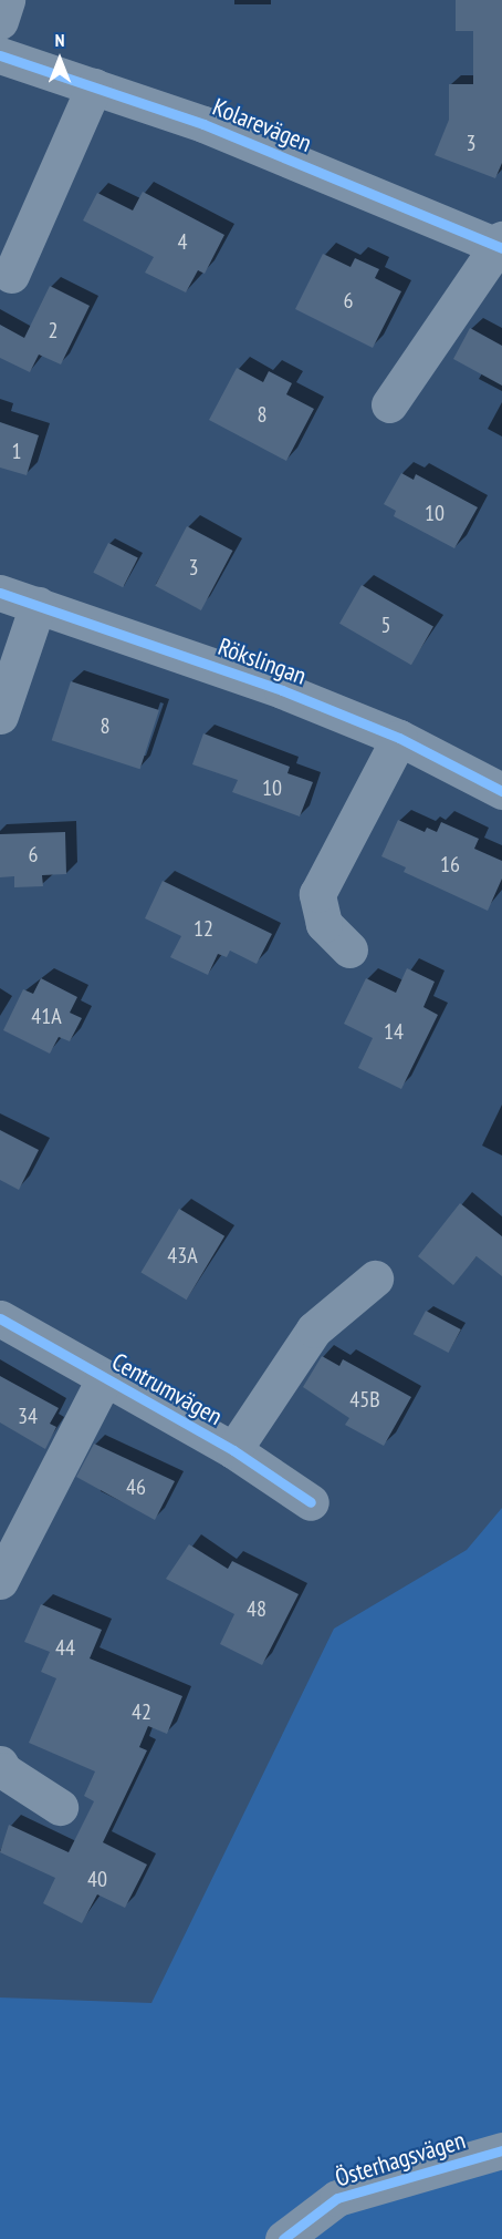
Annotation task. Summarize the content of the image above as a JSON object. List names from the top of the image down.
{
  "streets": {
    "street": [
      "Kolarevägen",
      "Rökslingan",
      "Centrumvägen",
      "Österhagsvägen"
    ]
  },
  "house_numbers": [
    "3",
    "4",
    "6",
    "2",
    "8",
    "1",
    "10",
    "3",
    "5",
    "8",
    "10",
    "6",
    "16",
    "12",
    "41A",
    "14",
    "43A",
    "45B",
    "34",
    "46",
    "48",
    "44",
    "42",
    "40"
  ],
  "north": "top"
}
